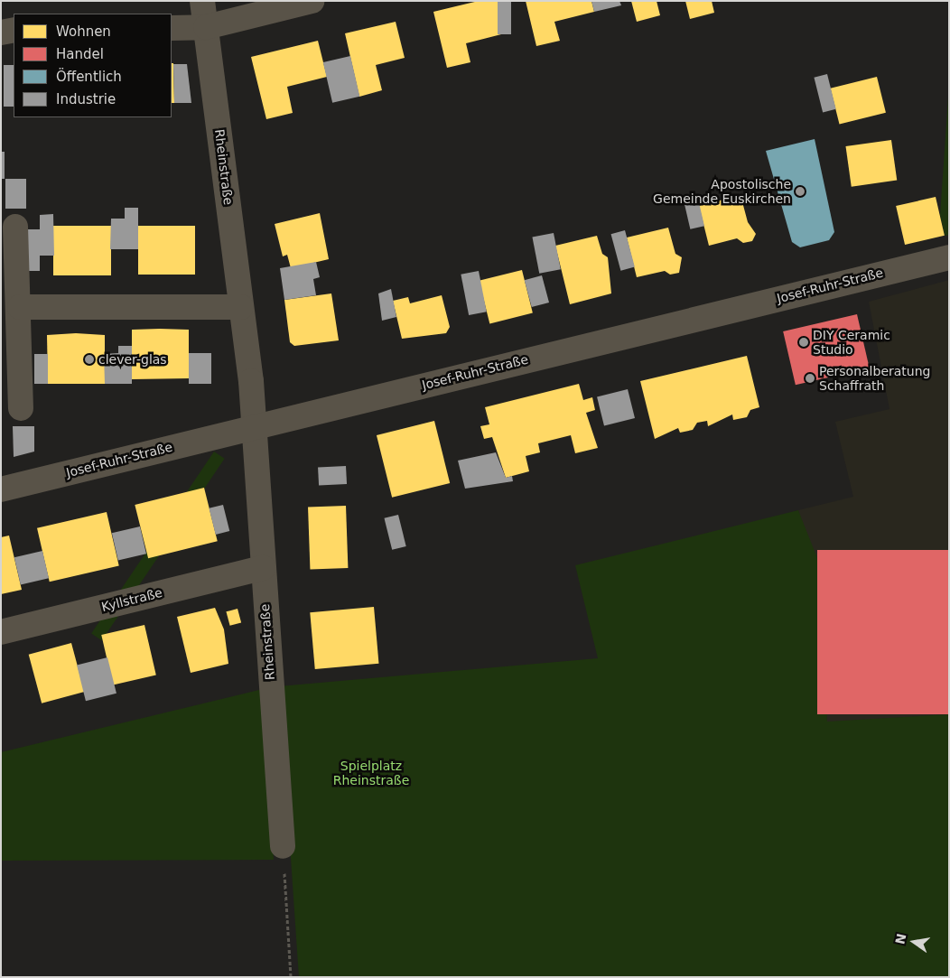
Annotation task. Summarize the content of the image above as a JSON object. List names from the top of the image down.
{
  "streets": {
    "street": ["Rheinstraße", "Josef-Ruhr-Straße", "Kyllstraße"]
  },
  "crossings": [
    ["Rheinstraße", "Josef-Ruhr-Straße"],
    ["Rheinstraße", "Kyllstraße"]
  ],
  "parks": ["Spielplatz Rheinstraße"],
  "places": [
    "Apostolische Gemeinde Euskirchen",
    "DIY Ceramic Studio",
    "clever-glas",
    "Personalberatung Schaffrath"
  ],
  "legend": [
    "Wohnen",
    "Handel",
    "Öffentlich",
    "Industrie"
  ],
  "north": "left"
}
